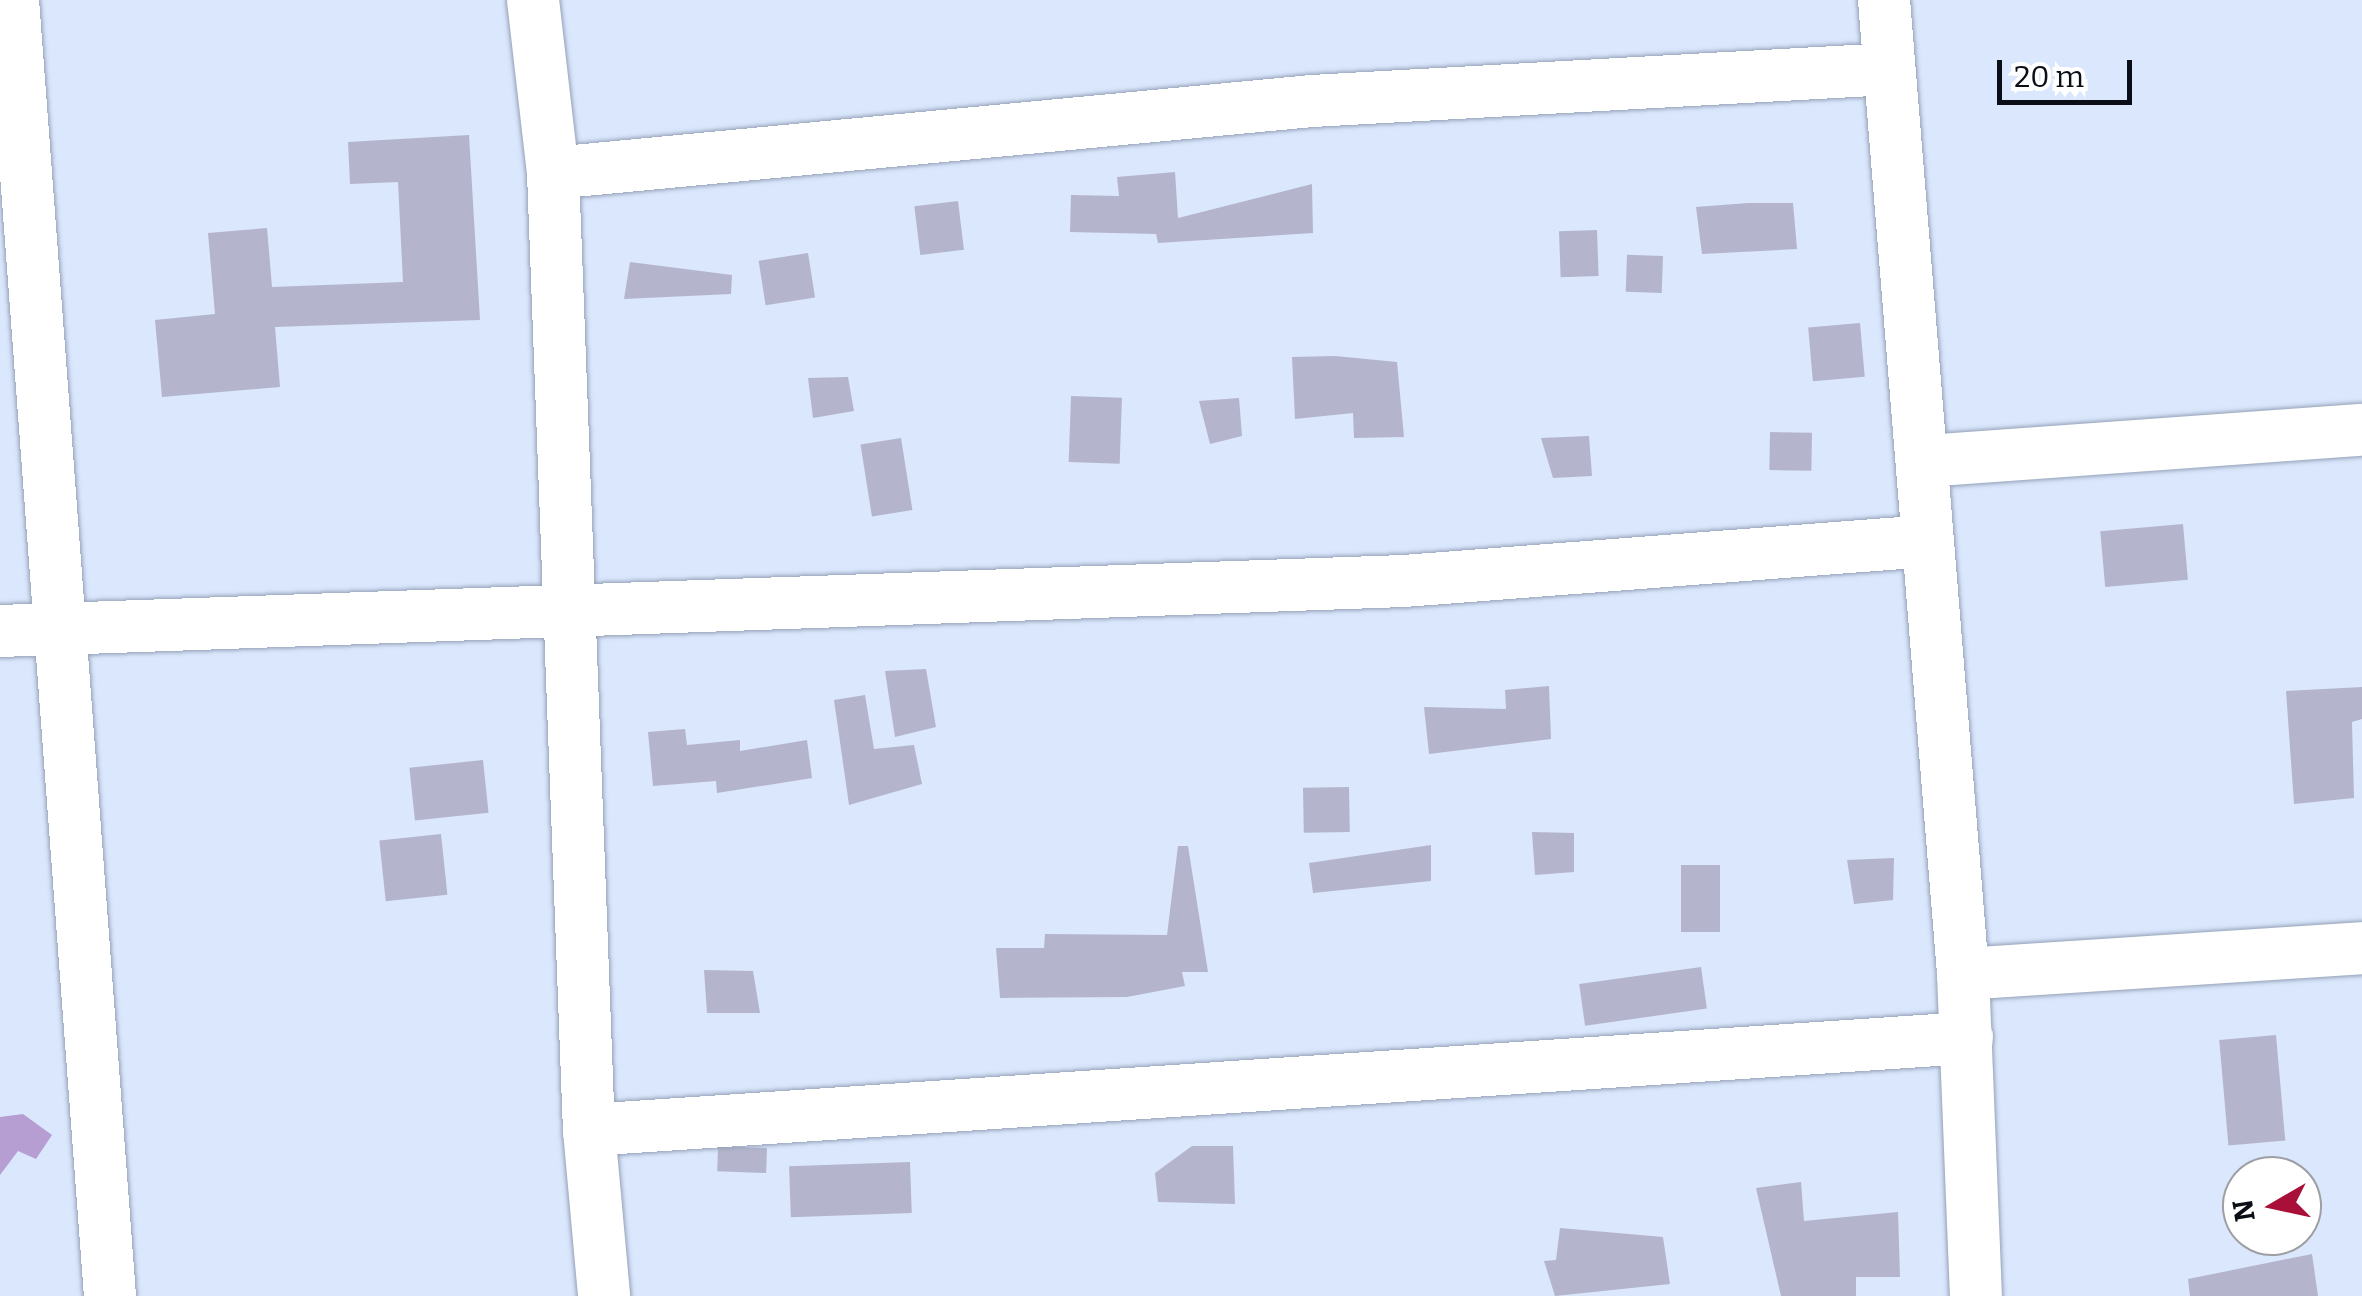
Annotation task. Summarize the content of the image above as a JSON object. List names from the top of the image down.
{
  "scale_bar": "20 m",
  "north": "left"
}
